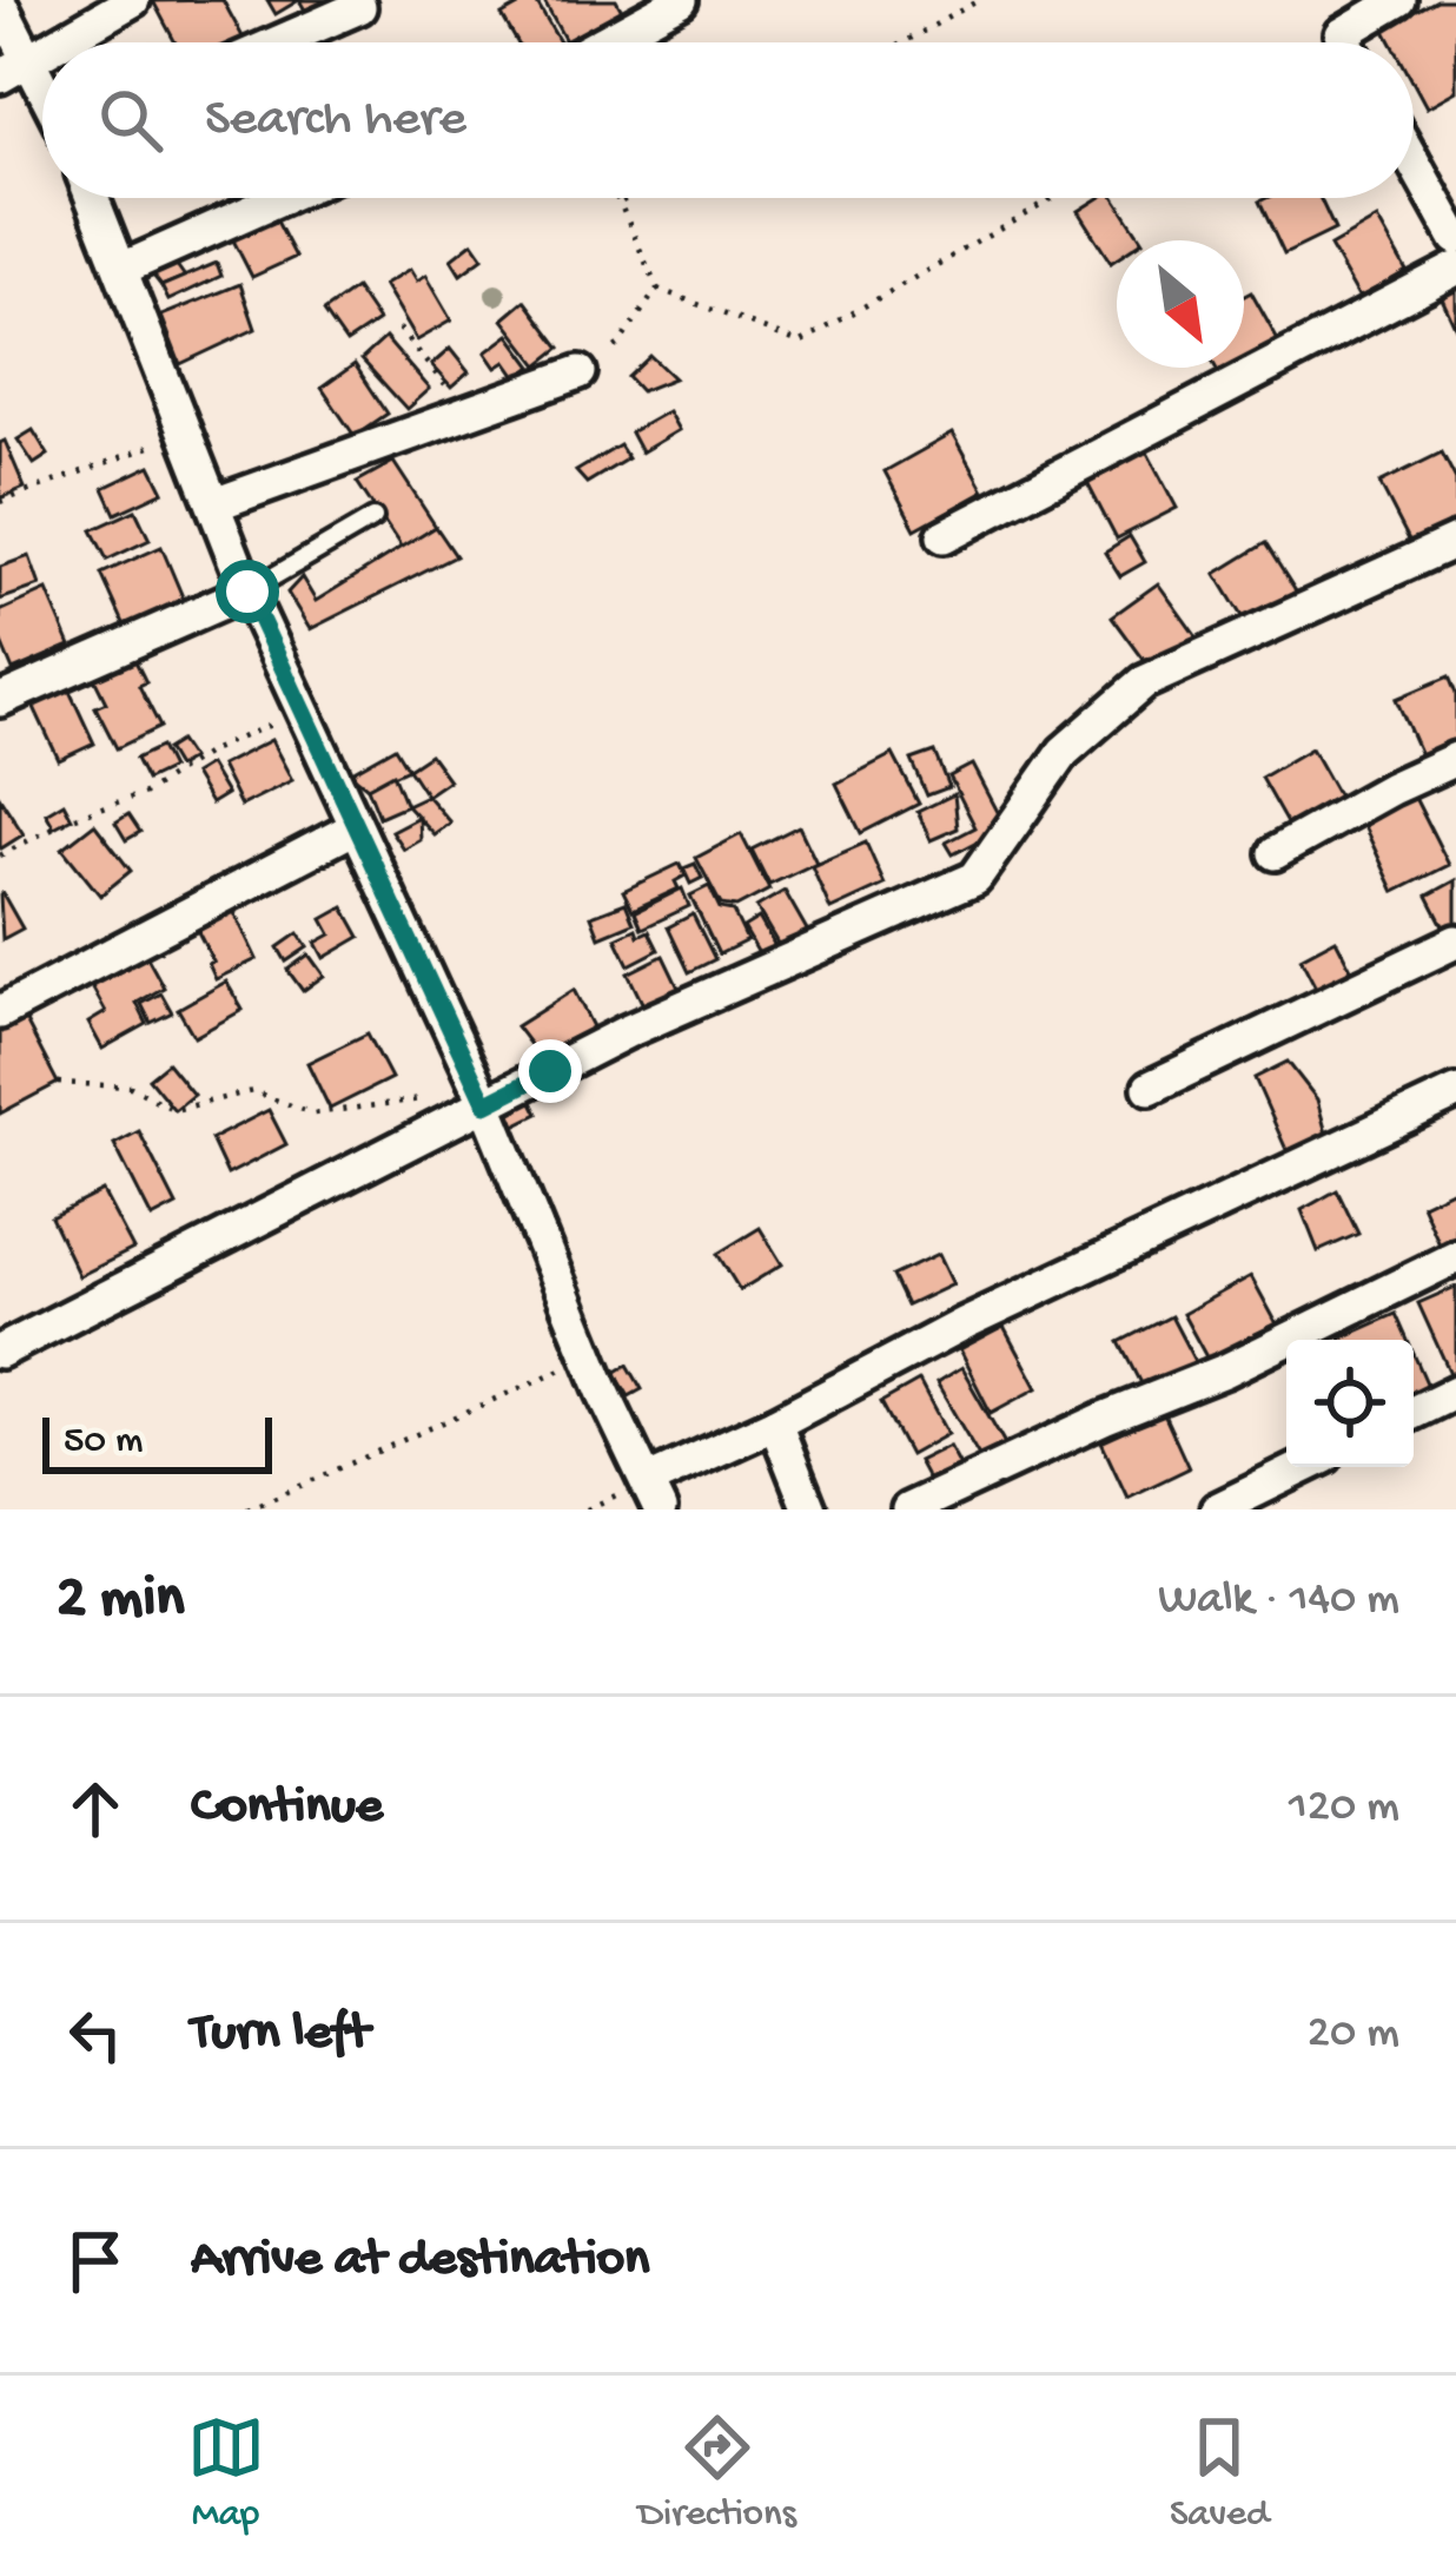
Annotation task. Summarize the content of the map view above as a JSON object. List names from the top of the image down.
{
  "scale_bar": "50 m",
  "north": "bottom right",
  "page": {
    "search": "Search here",
    "scale": "50 m",
    "heading": ["2 min", "Walk · 140 m"],
    "list": [
      ["Continue", "120 m"],
      ["Turn left", "20 m"],
      "Arrive at destination"
    ],
    "nav": ["Map", "Directions", "Saved"]
  }
}
